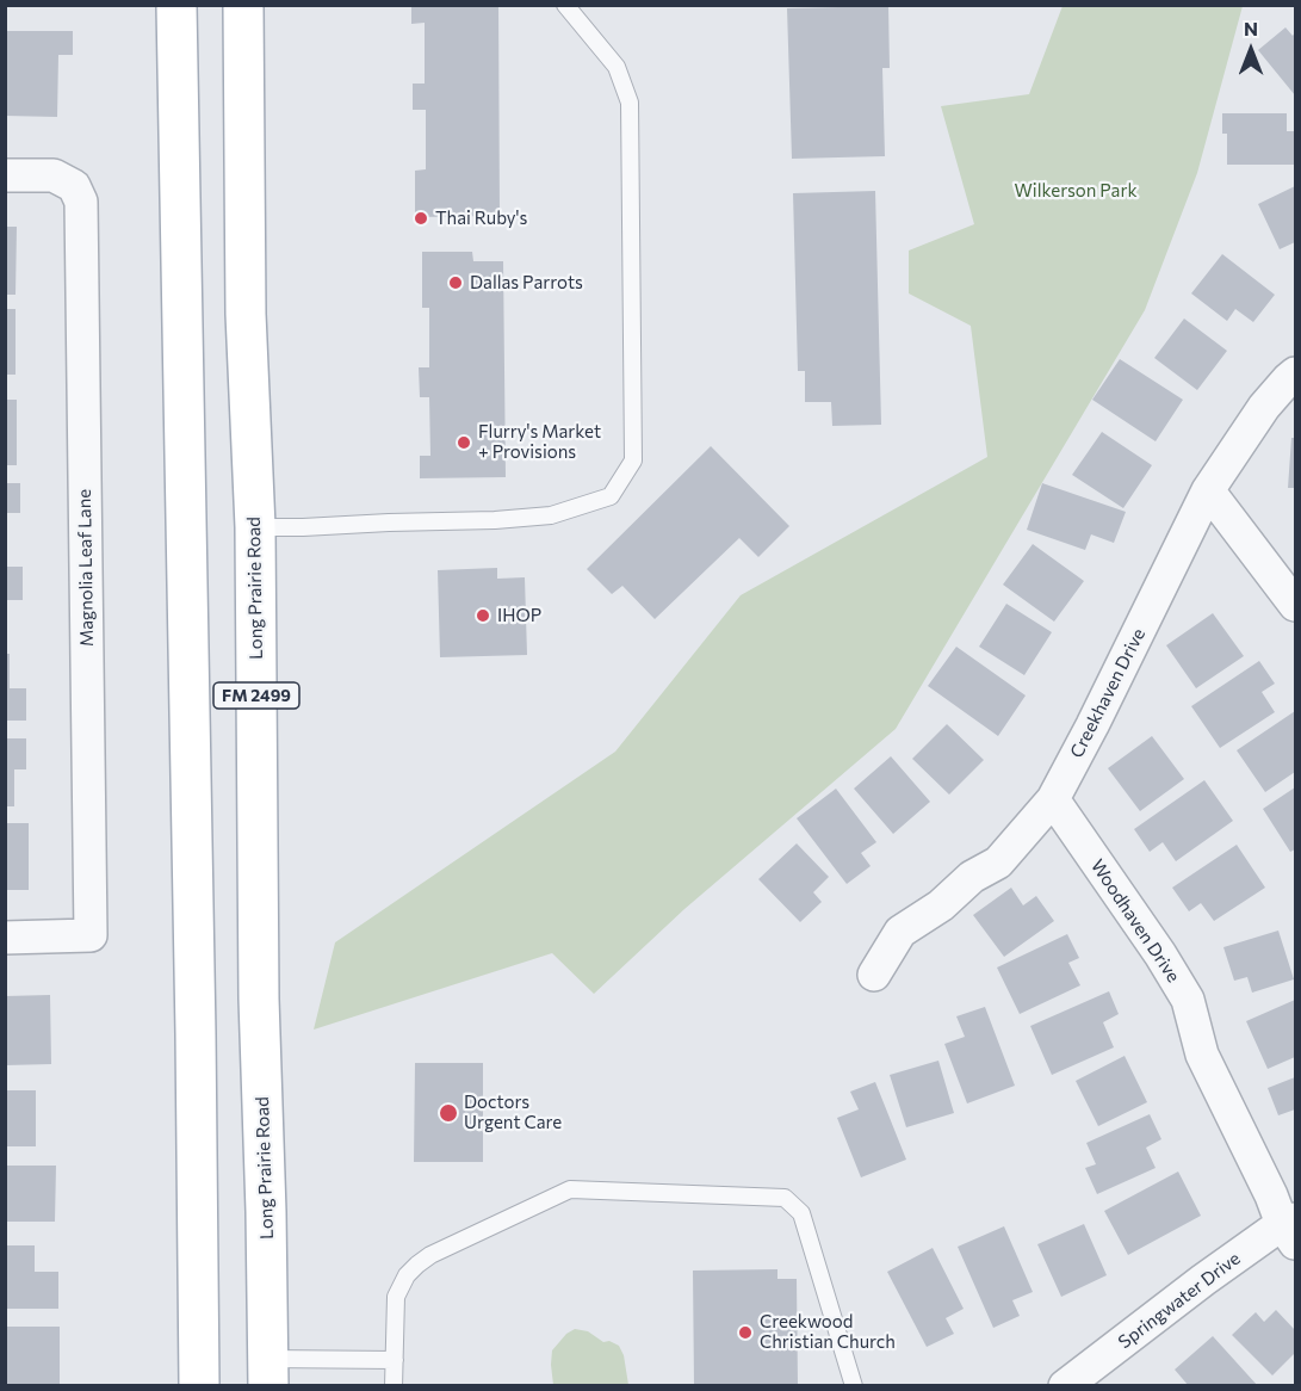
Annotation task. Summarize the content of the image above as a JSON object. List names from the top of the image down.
{
  "streets": {
    "main road": ["Long Prairie Road", "FM 2499"],
    "street": [
      "Magnolia Leaf Lane",
      "Creekhaven Drive",
      "Woodhaven Drive",
      "Springwater Drive"
    ]
  },
  "crossings": [
    ["Creekhaven Drive", "Woodhaven Drive"],
    ["Woodhaven Drive", "Springwater Drive"]
  ],
  "parks": ["Wilkerson Park"],
  "places": [
    "Thai Ruby's",
    "Dallas Parrots",
    "Flurry's Market + Provisions",
    "IHOP",
    "Doctors Urgent Care",
    "Creekwood Christian Church"
  ],
  "north": "top"
}
